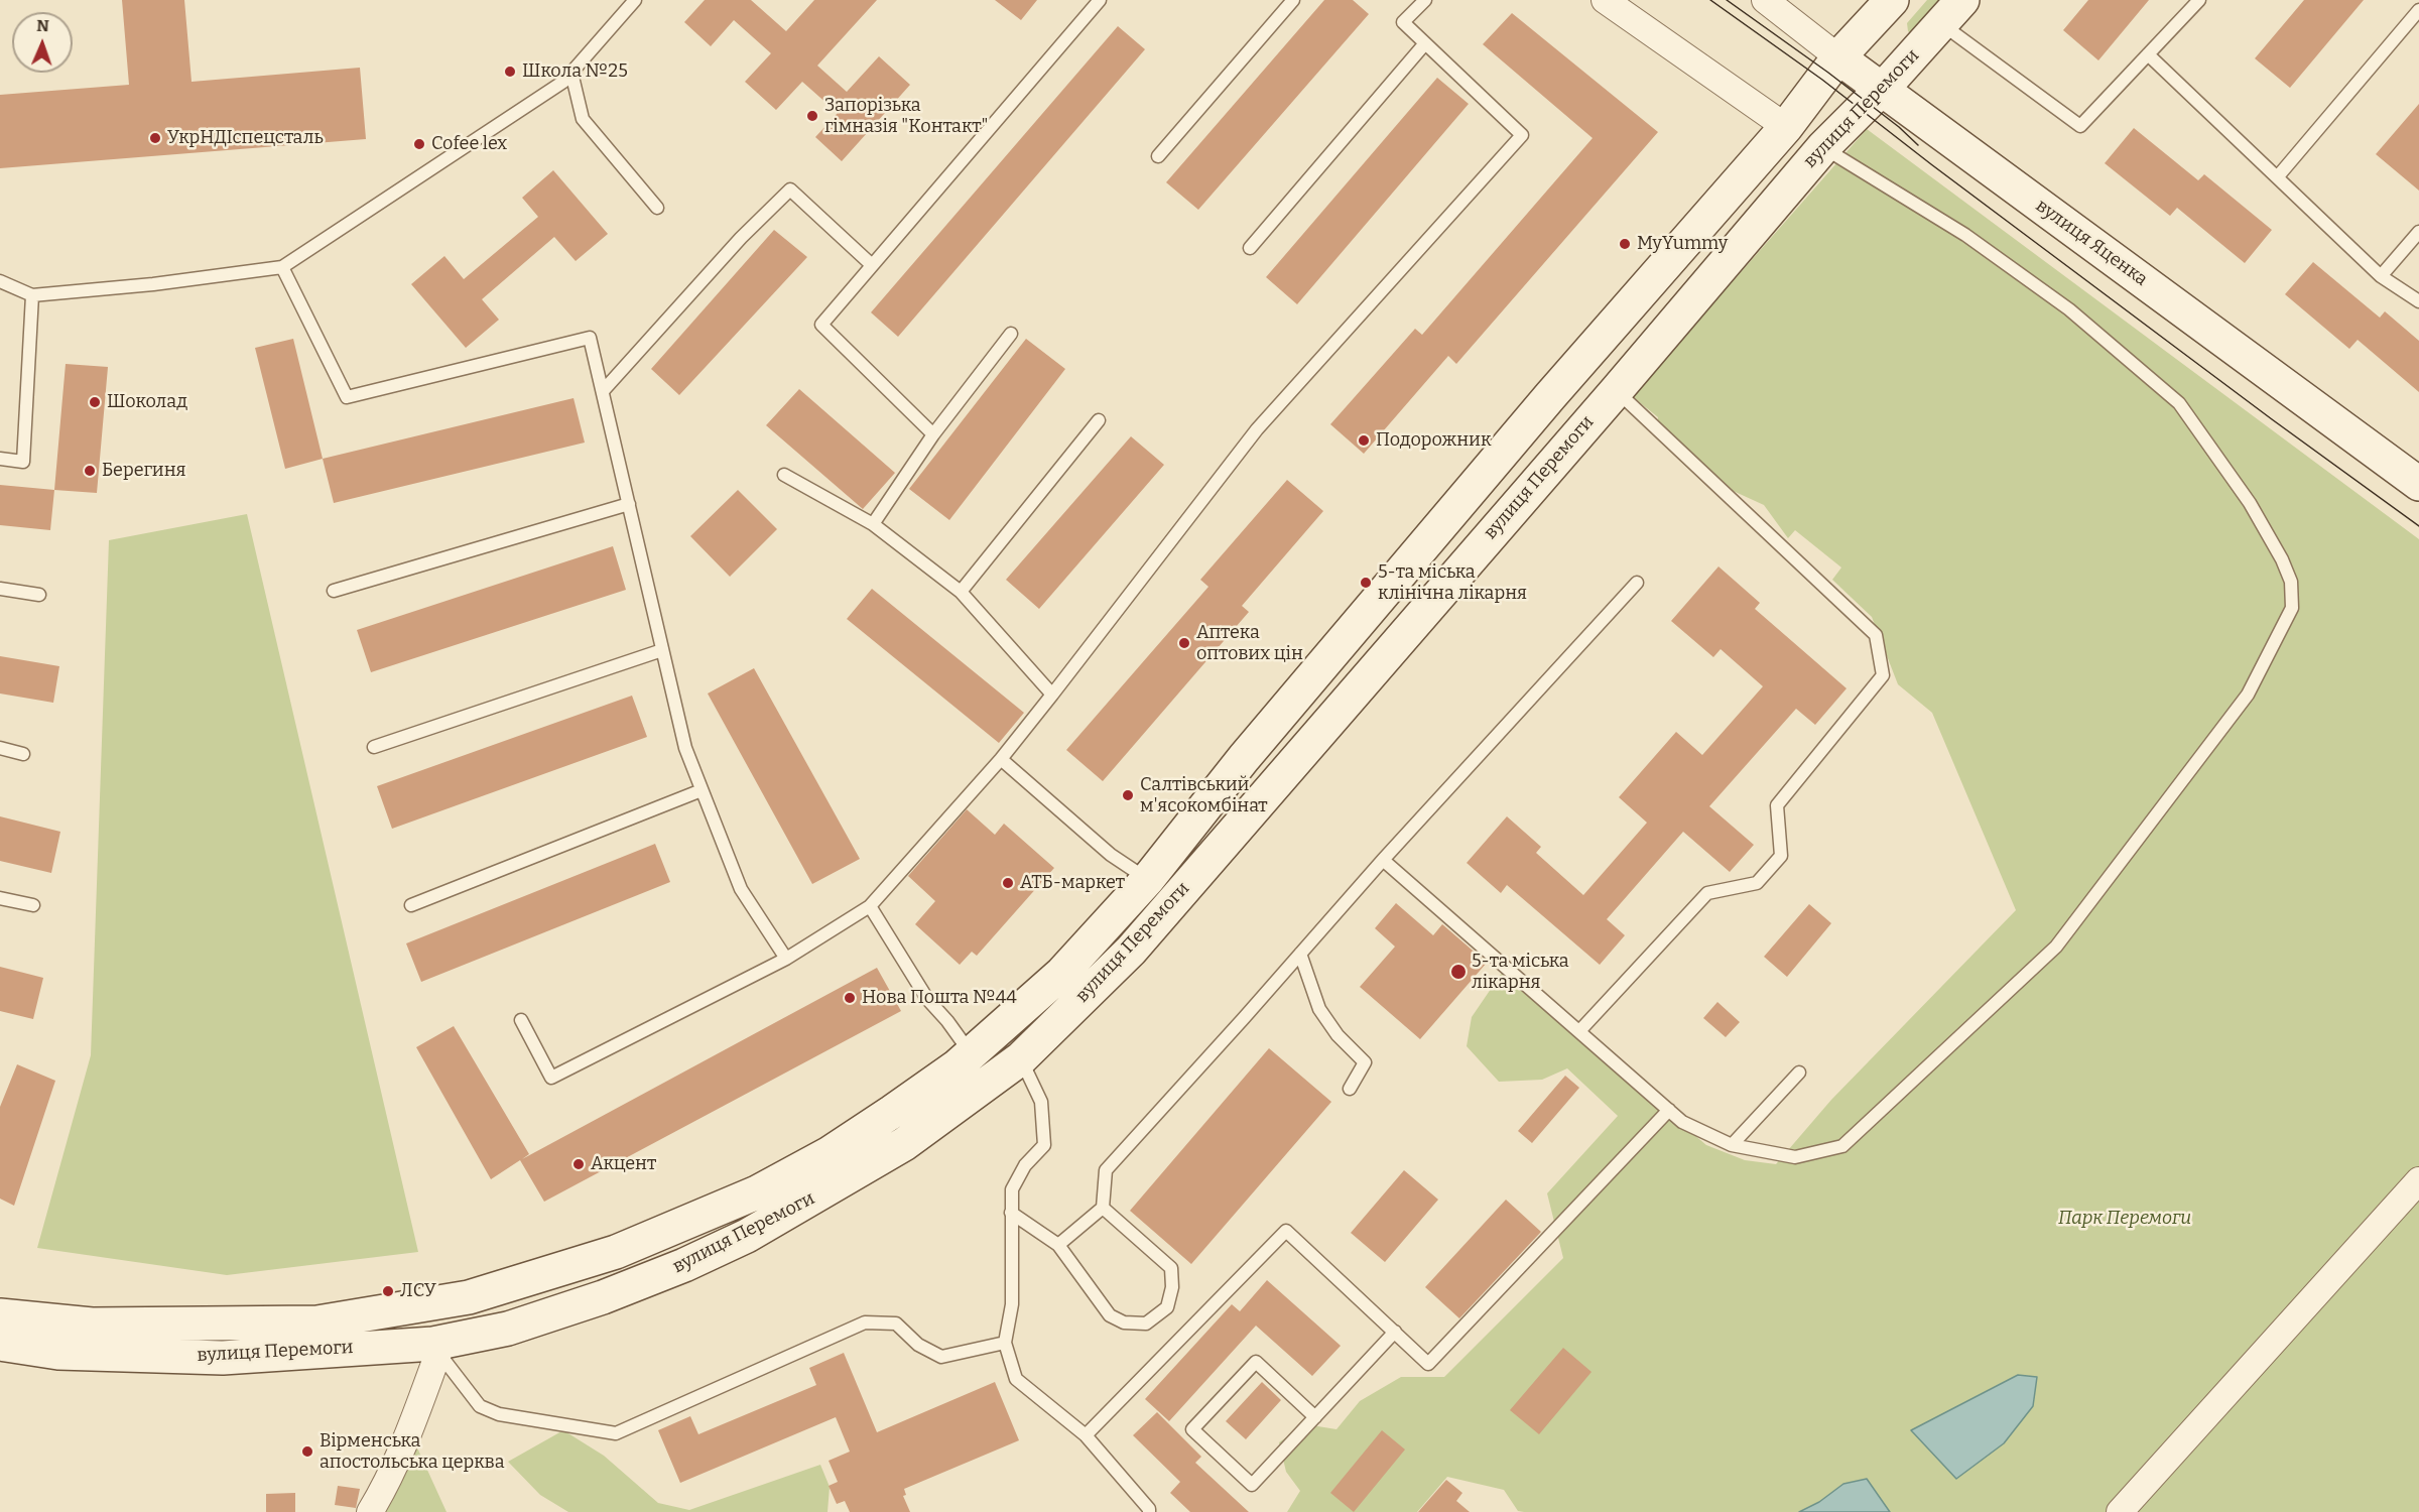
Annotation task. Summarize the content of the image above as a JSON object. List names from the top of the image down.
{
  "streets": {
    "main road": ["вулиця Перемоги", "вулиця Яценка"]
  },
  "crossings": [
    ["вулиця Перемоги", "вулиця Яценка"]
  ],
  "parks": ["Парк Перемоги"],
  "places": [
    "Школа №25",
    "Запорізька гімназія \"Контакт\"",
    "УкрНДІспецсталь",
    "Cofee lex",
    "MyYummy",
    "Шоколад",
    "Подорожник",
    "Берегиня",
    "5-та міська клінічна лікарня",
    "Аптека оптових цін",
    "Салтівський м'ясокомбінат",
    "АТБ-маркет",
    "5-та міська лікарня",
    "Нова Пошта №44",
    "Акцент",
    "ЛСУ",
    "Вірменська апостольська церква"
  ],
  "north": "top"
}
